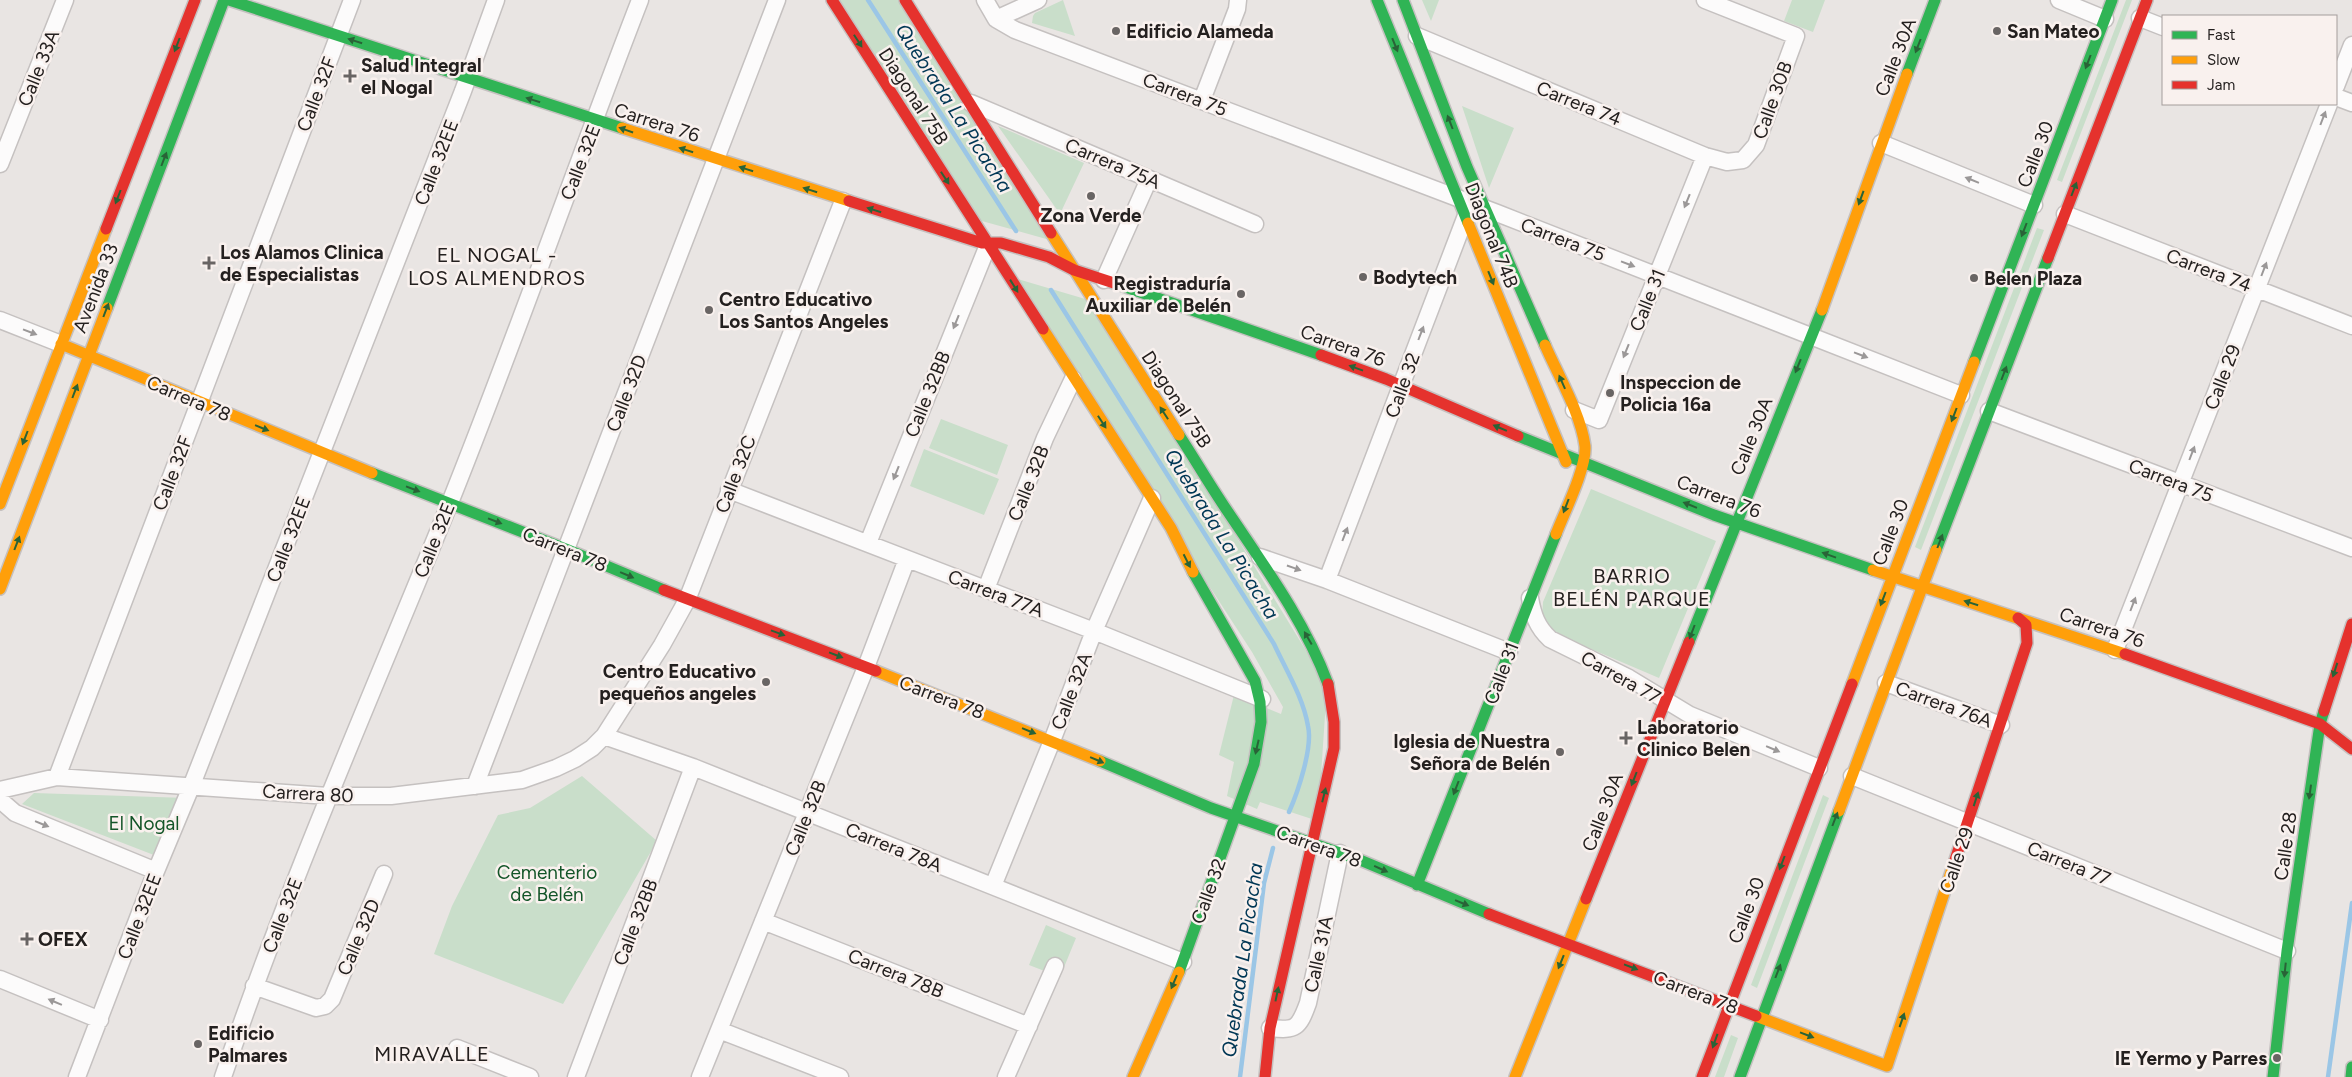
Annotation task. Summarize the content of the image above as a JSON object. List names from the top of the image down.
{
  "streets": {
    "street": [
      "Calle 30A",
      "Calle 33A",
      "Calle 32F",
      "Carrera 75",
      "Diagonal 75B",
      "Calle 30B",
      "Carrera 74",
      "Carrera 76",
      "Calle 30",
      "Calle 32EE",
      "Calle 32E",
      "Carrera 75A",
      "Diagonal 74B",
      "Avenida 33",
      "Calle 31",
      "Calle 29",
      "Calle 32",
      "Calle 32D",
      "Calle 32BB",
      "Carrera 78",
      "Calle 32C",
      "Calle 32B",
      "Carrera 77A",
      "Carrera 77",
      "Calle 32A",
      "Carrera 76A",
      "Carrera 80",
      "Calle 28",
      "Carrera 78A",
      "Calle 31A",
      "Carrera 78B"
    ]
  },
  "crossings": [
    ["Calle 30A", "Carrera 75"],
    ["Calle 30A", "Carrera 76"],
    ["Calle 30A", "Carrera 78"],
    ["Calle 30A", "Carrera 77"],
    ["Calle 32F", "Carrera 76"],
    ["Calle 32F", "Carrera 78"],
    ["Calle 32F", "Carrera 80"],
    ["Carrera 75", "Calle 30"],
    ["Carrera 75", "Diagonal 74B"],
    ["Carrera 75", "Calle 31"],
    ["Carrera 75", "Calle 29"],
    ["Carrera 75", "Calle 32"],
    ["Diagonal 75B", "Carrera 76"],
    ["Diagonal 75B", "Carrera 75A"],
    ["Diagonal 75B", "Calle 32"],
    ["Diagonal 75B", "Calle 32BB"],
    ["Diagonal 75B", "Carrera 78"],
    ["Diagonal 75B", "Calle 32B"],
    ["Diagonal 75B", "Carrera 77A"],
    ["Diagonal 75B", "Calle 32A"],
    ["Diagonal 75B", "Calle 31A"],
    ["Calle 30B", "Carrera 74"],
    ["Carrera 74", "Diagonal 74B"],
    ["Carrera 74", "Calle 31"],
    ["Carrera 74", "Calle 29"],
    ["Carrera 76", "Calle 30"],
    ["Carrera 76", "Calle 32EE"],
    ["Carrera 76", "Calle 32E"],
    ["Carrera 76", "Diagonal 74B"],
    ["Carrera 76", "Calle 31"],
    ["Carrera 76", "Calle 29"],
    ["Carrera 76", "Calle 32"],
    ["Carrera 76", "Calle 32D"],
    ["Carrera 76", "Calle 32BB"],
    ["Carrera 76", "Calle 32C"],
    ["Carrera 76", "Calle 28"],
    ["Calle 30", "Carrera 78"],
    ["Calle 30", "Carrera 77"],
    ["Calle 32EE", "Carrera 78"],
    ["Calle 32EE", "Carrera 80"],
    ["Calle 32E", "Calle 32D"],
    ["Calle 32E", "Carrera 78"],
    ["Calle 32E", "Carrera 80"],
    ["Diagonal 74B", "Calle 31"],
    ["Diagonal 74B", "Calle 32"],
    ["Avenida 33", "Carrera 78"],
    ["Calle 31", "Carrera 78"],
    ["Calle 31", "Carrera 77"],
    ["Calle 29", "Carrera 78"],
    ["Calle 29", "Carrera 77"],
    ["Calle 29", "Carrera 76A"],
    ["Calle 32", "Carrera 78"],
    ["Calle 32", "Carrera 77A"],
    ["Calle 32", "Carrera 78A"],
    ["Calle 32D", "Carrera 78"],
    ["Calle 32D", "Carrera 80"],
    ["Calle 32BB", "Carrera 77A"],
    ["Calle 32BB", "Carrera 78A"],
    ["Carrera 78", "Calle 32C"],
    ["Carrera 78", "Calle 32B"],
    ["Carrera 78", "Calle 32A"],
    ["Carrera 78", "Calle 31A"],
    ["Calle 32C", "Carrera 77A"],
    ["Calle 32C", "Carrera 80"],
    ["Calle 32C", "Carrera 78A"],
    ["Calle 32B", "Carrera 77A"],
    ["Calle 32B", "Carrera 78A"],
    ["Calle 32B", "Carrera 78B"],
    ["Carrera 77A", "Calle 32A"],
    ["Carrera 77", "Calle 28"],
    ["Calle 32A", "Carrera 78A"],
    ["Carrera 80", "Carrera 78A"]
  ],
  "one_way": [
    "Calle 30A",
    "Carrera 76",
    "Calle 31",
    "Calle 29",
    "Calle 32BB",
    "Carrera 78",
    "Calle 28",
    "Calle 31A"
  ],
  "districts": ["EL NOGAL - LOS ALMENDROS", "BARRIO BELÉN PARQUE", "MIRAVALLE"],
  "water": ["Quebrada La Picacha"],
  "parks": ["El Nogal", "Cementerio de Belén"],
  "places": {
    "other": [
      "Edificio Alameda",
      "San Mateo",
      "Zona Verde",
      "Bodytech",
      "Belen Plaza",
      "Registraduría Auxiliar de Belén",
      "Centro Educativo Los Santos Angeles",
      "Inspeccion de Policia 16a",
      "Centro Educativo pequeños angeles",
      "Iglesia de Nuestra Señora de Belén",
      "Edificio Palmares",
      "IE Yermo y Parres"
    ],
    "health": [
      "Salud Integral el Nogal",
      "Los Alamos Clinica de Especialistas",
      "Laboratorio Clinico Belen",
      "OFEX"
    ]
  },
  "legend": ["Fast", "Slow", "Jam"]
}
